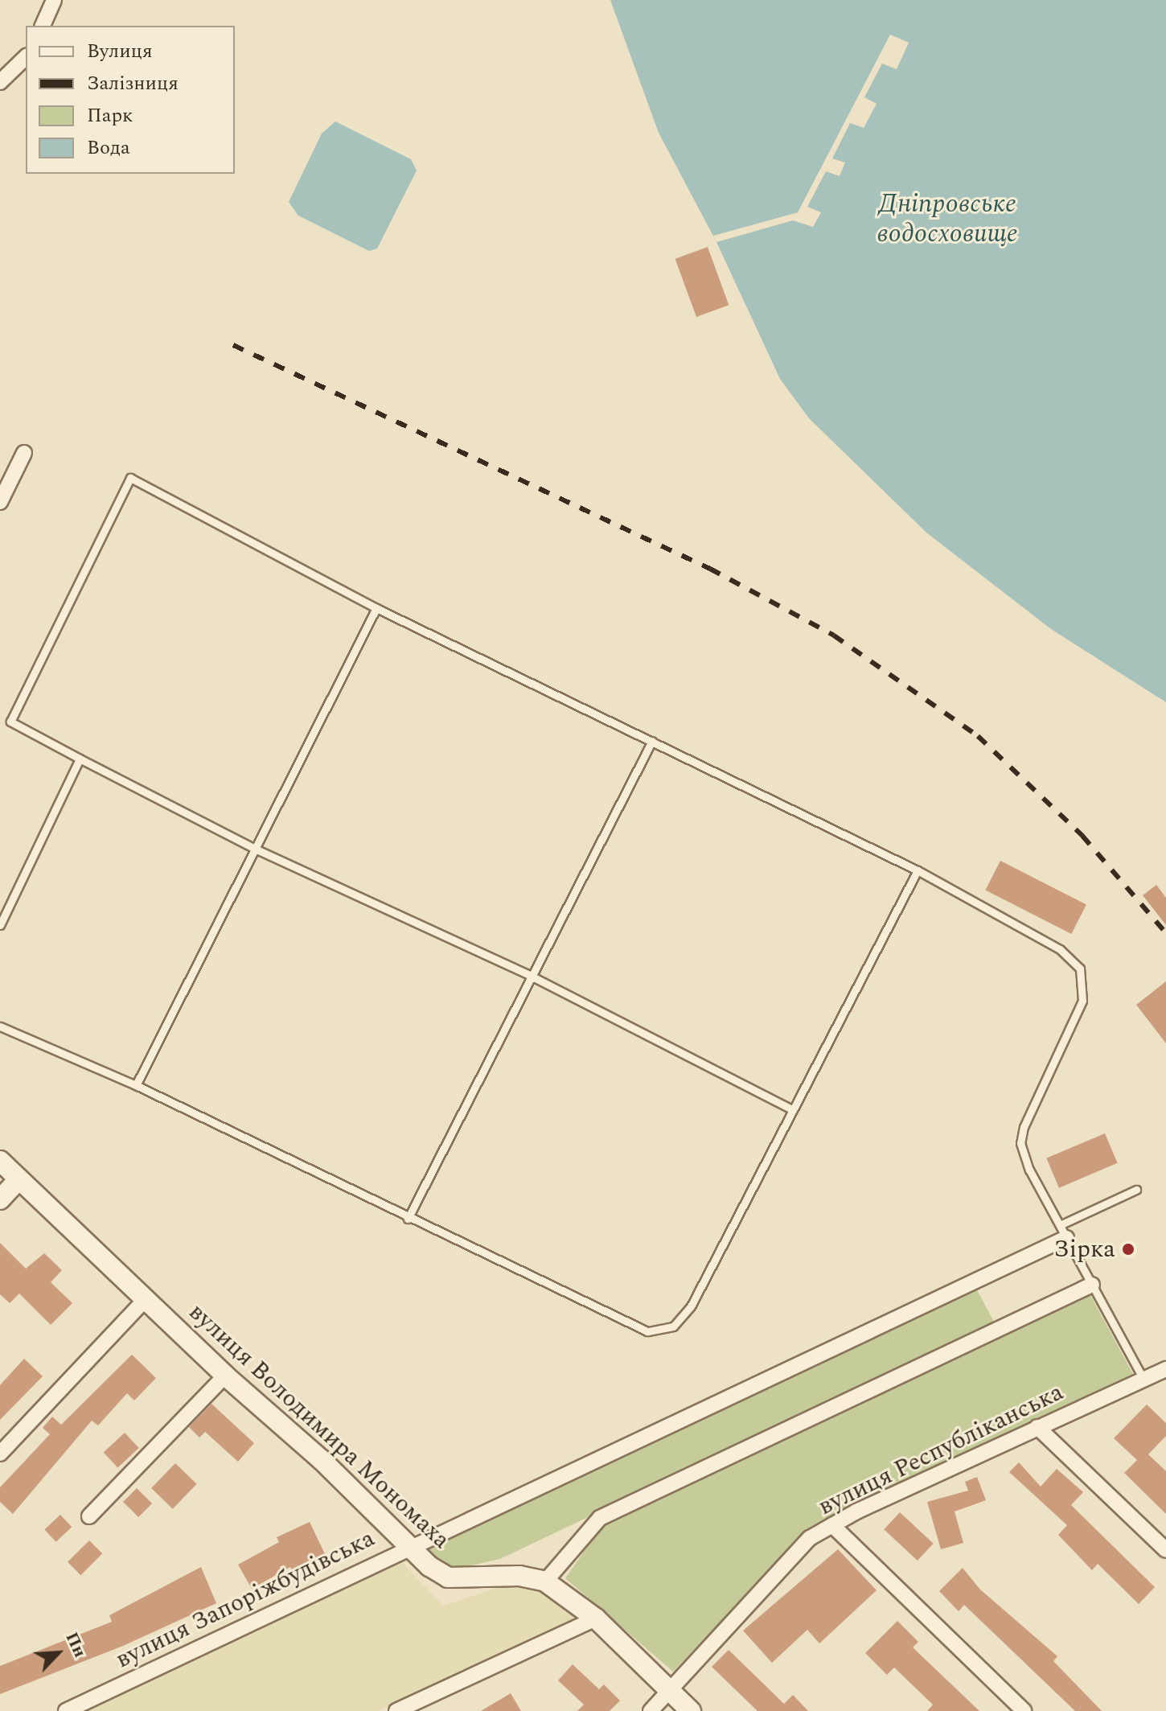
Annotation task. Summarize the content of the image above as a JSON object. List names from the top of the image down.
{
  "streets": {
    "street": ["вулиця Володимира Мономаха", "вулиця Республіканська", "вулиця Запоріжбудівська"]
  },
  "crossings": [
    ["вулиця Володимира Мономаха", "вулиця Республіканська"],
    ["вулиця Володимира Мономаха", "вулиця Запоріжбудівська"]
  ],
  "water": ["Дніпровське водосховище"],
  "places": ["Зірка"],
  "legend": [
    "Вулиця",
    "Залізниця",
    "Парк",
    "Вода"
  ],
  "north": "top right"
}
